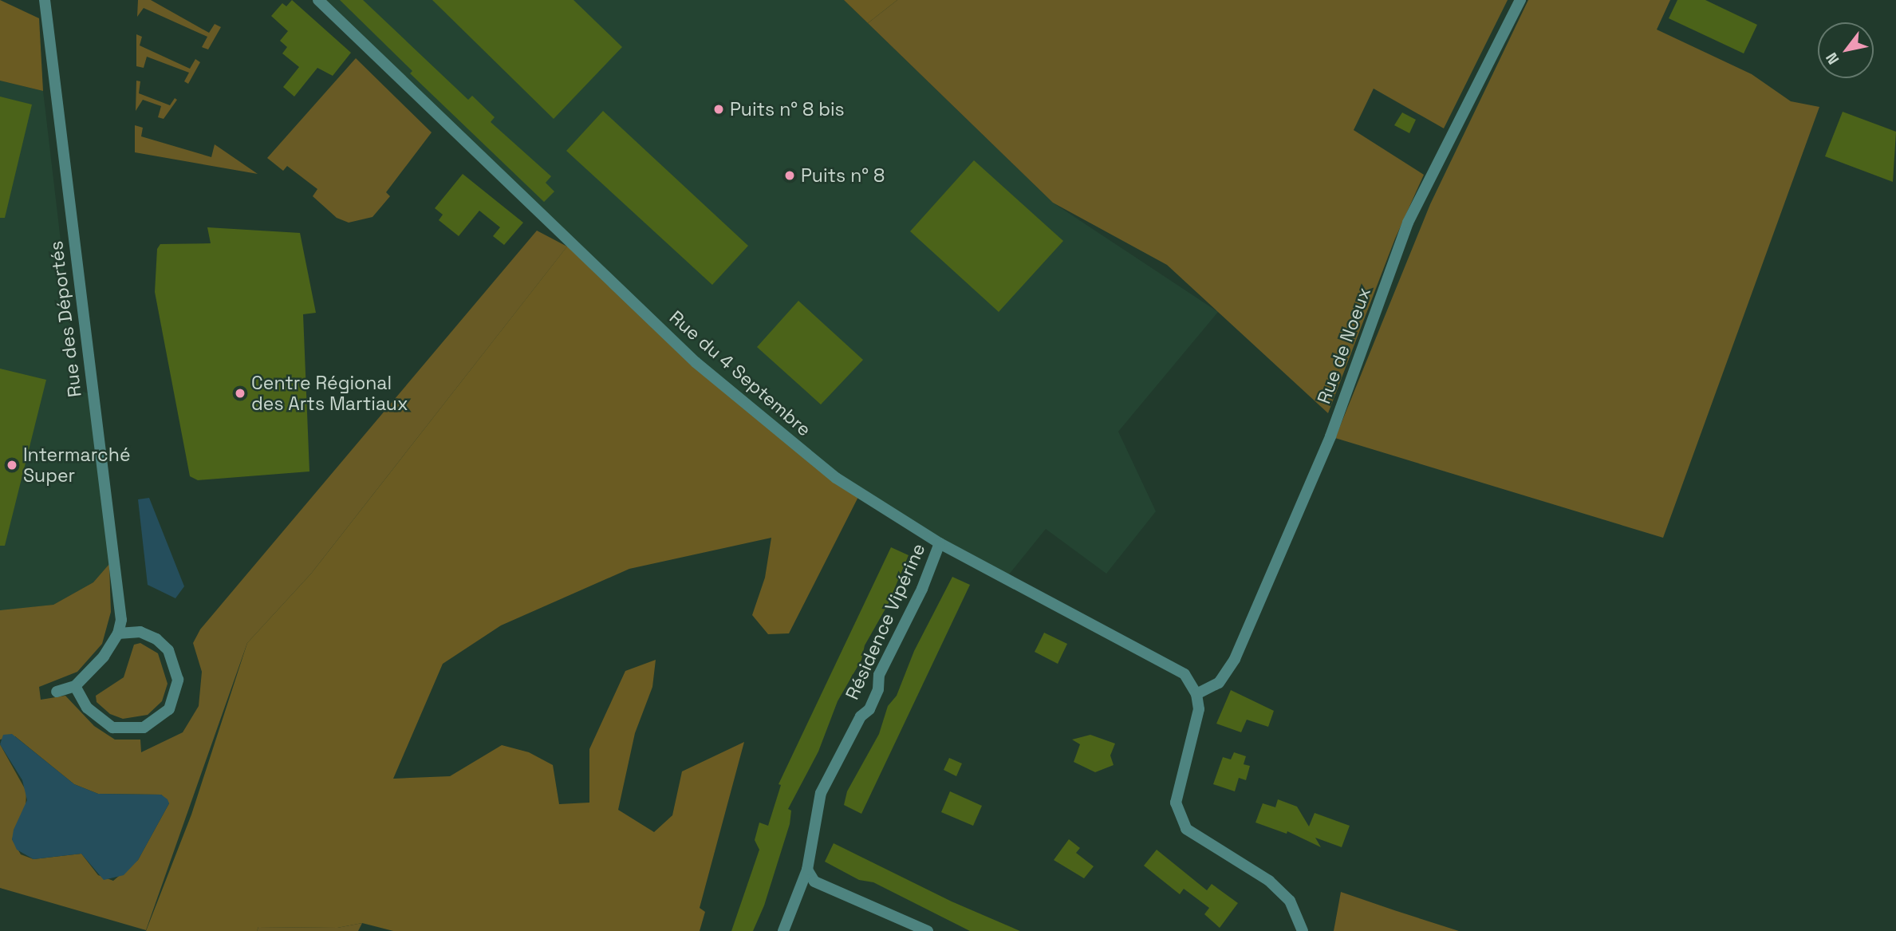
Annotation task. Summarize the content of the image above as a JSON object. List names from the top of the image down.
{
  "streets": {
    "street": [
      "Rue des Déportés",
      "Rue de Noeux",
      "Rue du 4 Septembre",
      "Résidence Vipérine"
    ]
  },
  "crossings": [
    ["Rue de Noeux", "Rue du 4 Septembre"],
    ["Rue du 4 Septembre", "Résidence Vipérine"]
  ],
  "places": [
    "Puits n° 8 bis",
    "Puits n° 8",
    "Centre Régional des Arts Martiaux",
    "Intermarché Super"
  ],
  "north": "bottom left"
}
